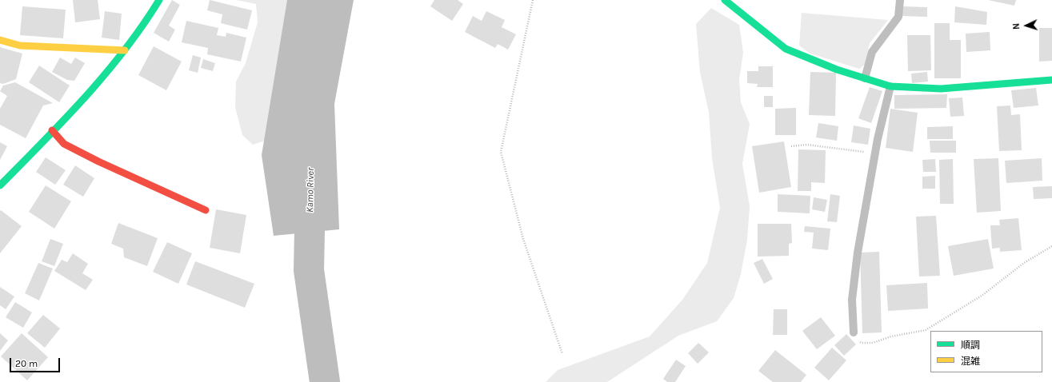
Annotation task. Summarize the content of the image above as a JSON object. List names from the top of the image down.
{
  "water": ["Kamo River"],
  "legend": ["順調", "混雑"],
  "scale_bar": "20 m",
  "north": "left"
}
